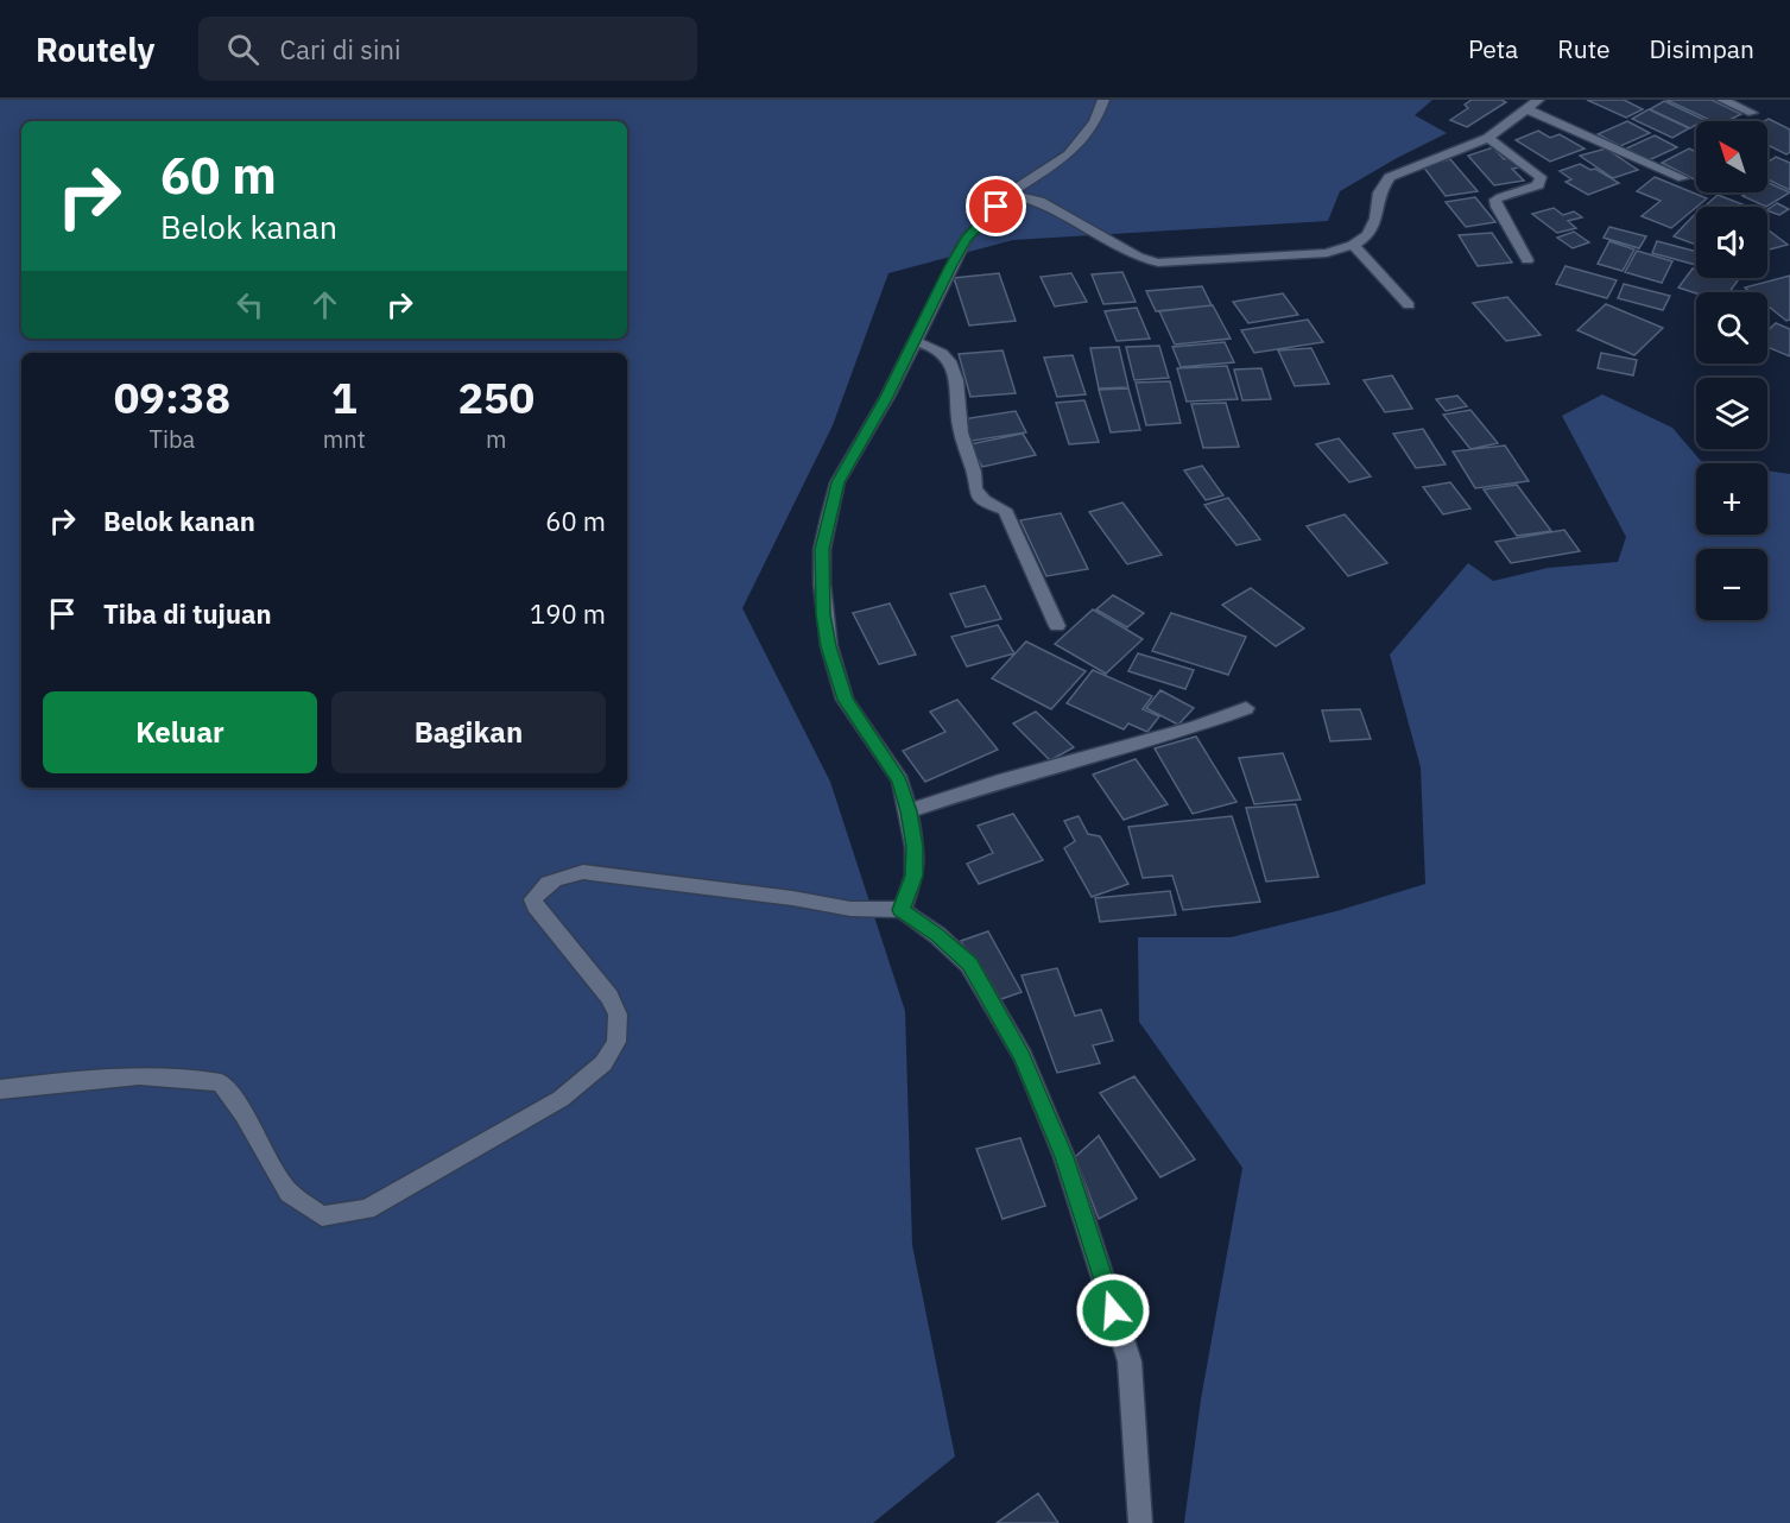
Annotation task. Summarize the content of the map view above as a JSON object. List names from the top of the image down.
{
  "north": "top left",
  "page": {
    "header": "Routely",
    "search": "Cari di sini",
    "nav": ["Peta", "Rute", "Disimpan"],
    "map_buttons": ["+", "−"],
    "turn": ["60 m", "Belok kanan"],
    "eta": [
      "09:38",
      "Tiba",
      "1",
      "mnt",
      "250",
      "m"
    ],
    "list": [
      {
        "name": "Belok kanan",
        "value": "60 m"
      },
      {
        "name": "Tiba di tujuan",
        "value": "190 m"
      }
    ],
    "buttons": ["Keluar", "Bagikan"]
  }
}
